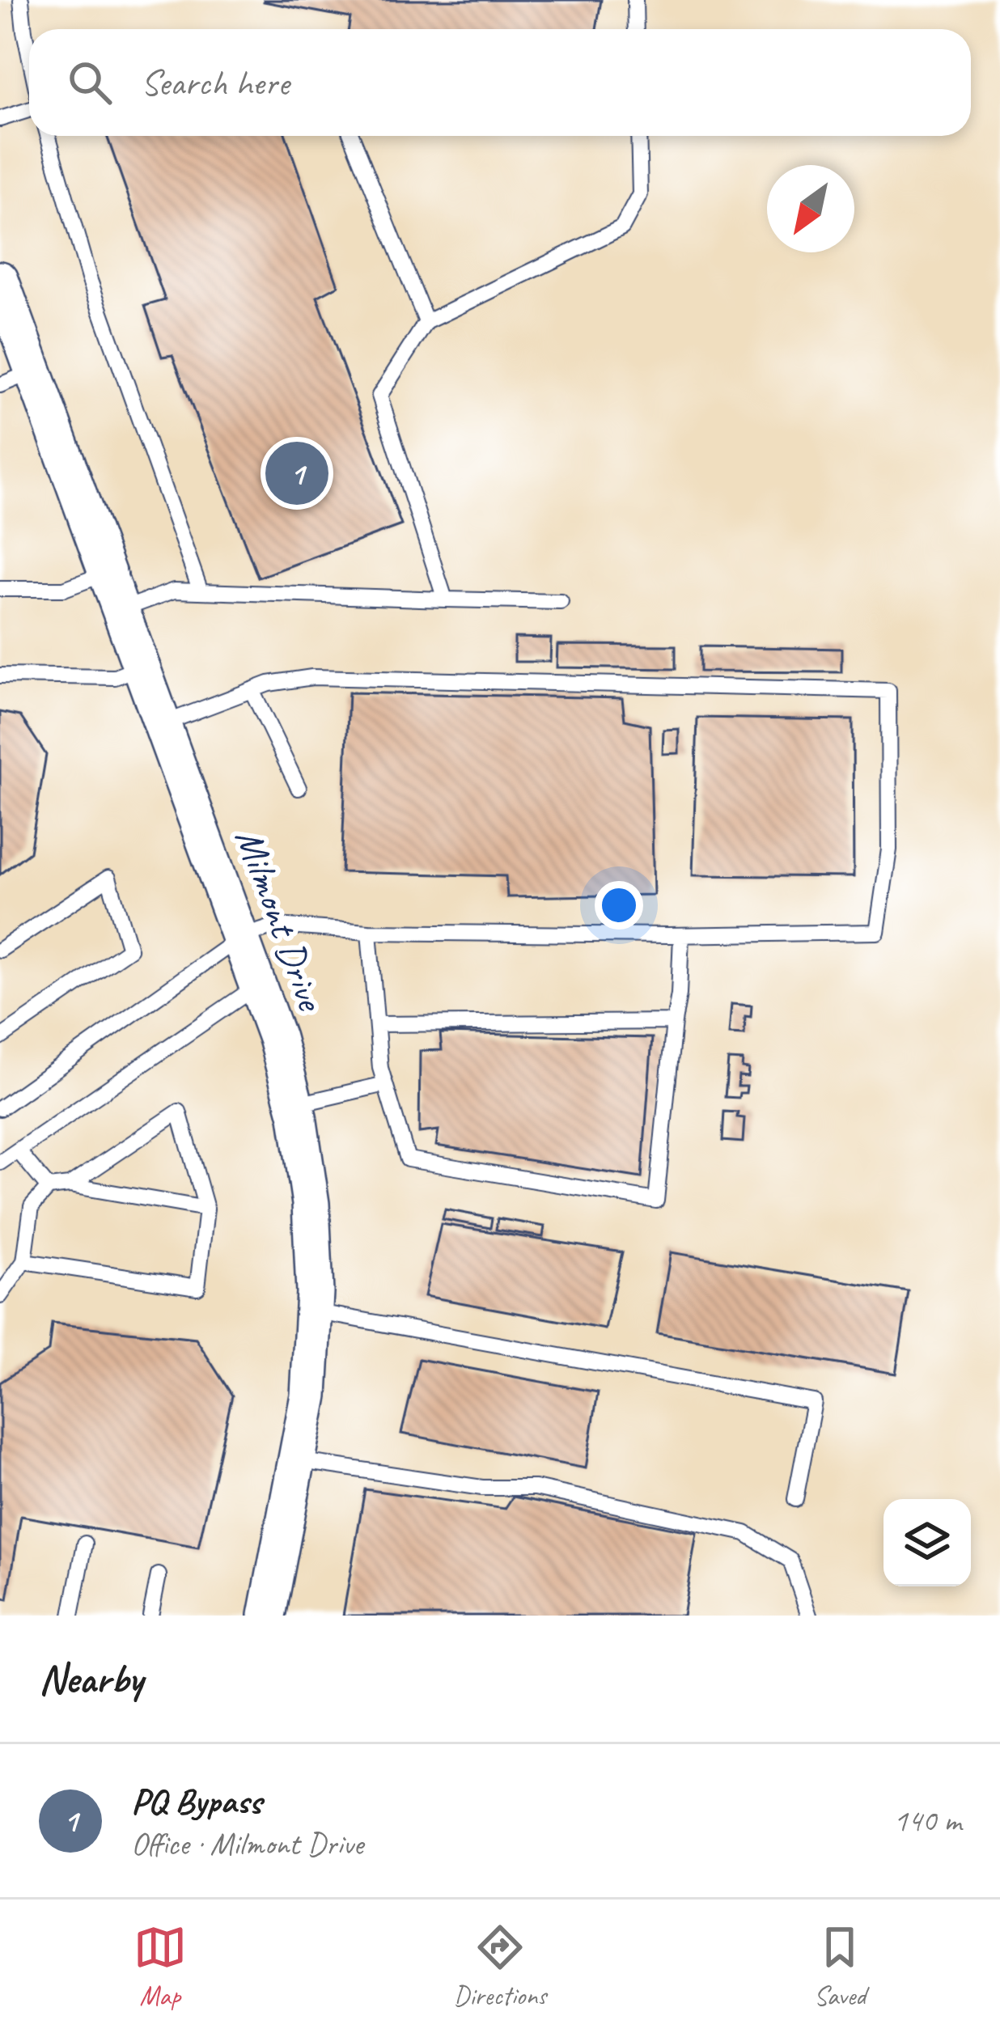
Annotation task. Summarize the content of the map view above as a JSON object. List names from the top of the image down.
{
  "streets": {
    "street": ["Milmont Drive"]
  },
  "north": "bottom left",
  "page": {
    "search": "Search here",
    "pins": "1",
    "heading": "Nearby",
    "list": [
      {
        "mark": "1",
        "name": "PQ Bypass",
        "note": "Office · Milmont Drive",
        "value": "140 m"
      }
    ],
    "nav": ["Map", "Directions", "Saved"]
  }
}
